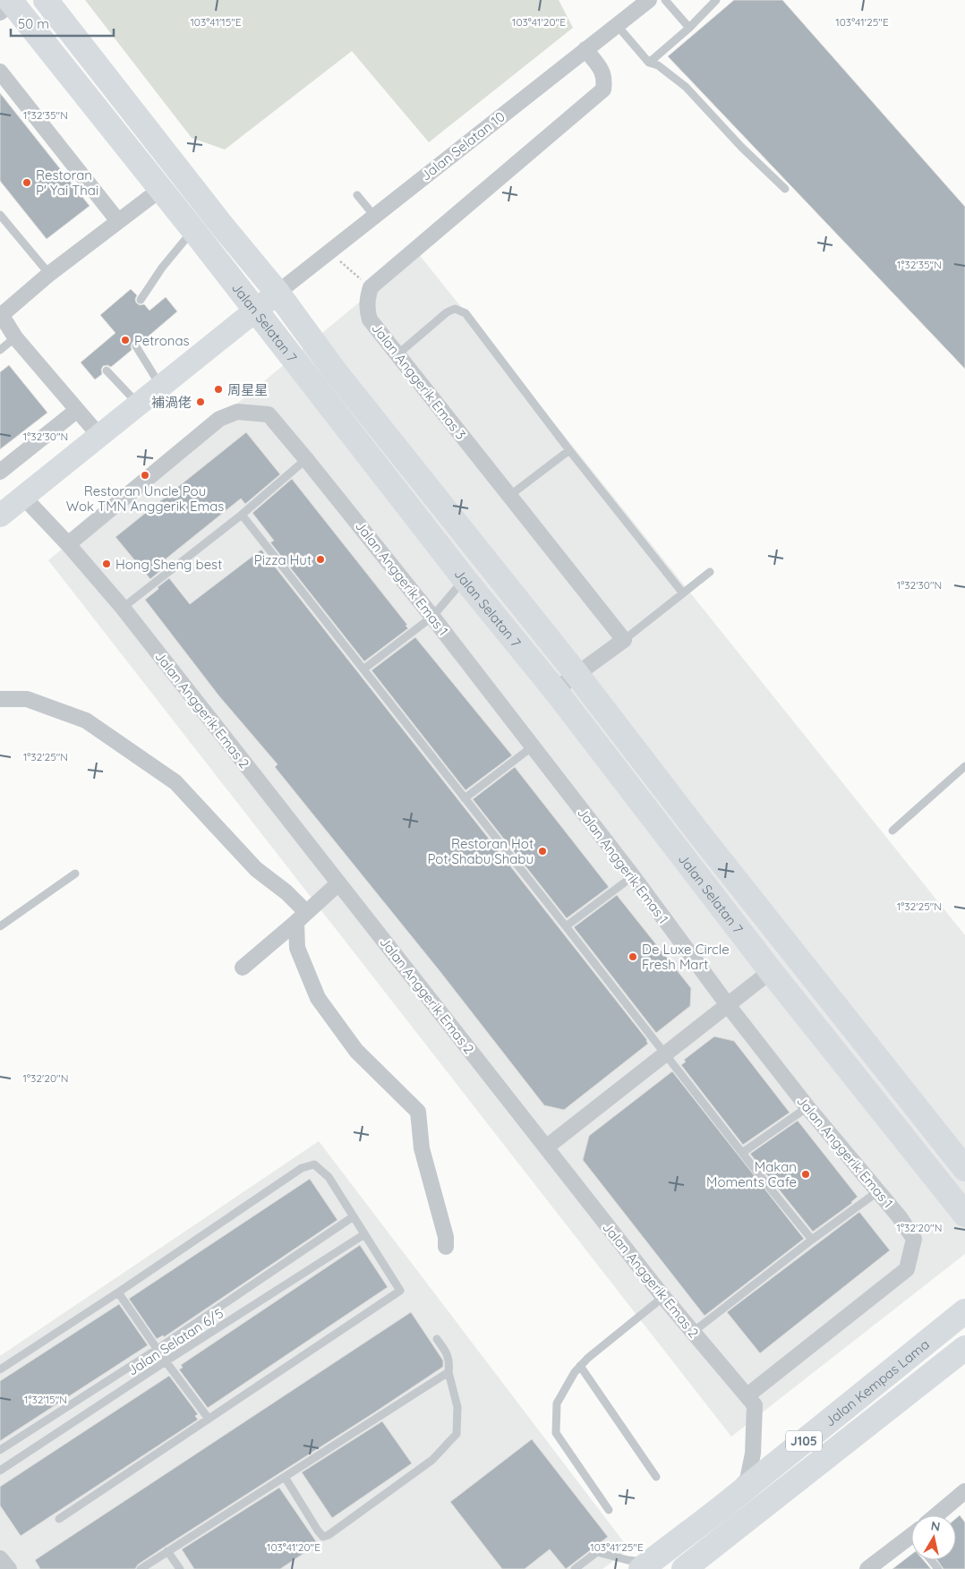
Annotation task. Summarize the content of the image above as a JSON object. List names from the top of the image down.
{
  "streets": {
    "main road": ["Jalan Selatan 7", "Jalan Kempas Lama", "J105"],
    "street": [
      "Jalan Selatan 10",
      "Jalan Anggerik Emas 3",
      "Jalan Anggerik Emas 1",
      "Jalan Anggerik Emas 2"
    ],
    "lane": ["Jalan Selatan 6/5"]
  },
  "crossings": [
    ["Jalan Selatan 10", "Jalan Selatan 7"],
    ["Jalan Anggerik Emas 1", "Jalan Anggerik Emas 2"],
    ["Jalan Anggerik Emas 2", "Jalan Kempas Lama"]
  ],
  "places": [
    "Restoran P' Yai Thai",
    "Petronas",
    "周星星",
    "補渦佬",
    "Restoran Uncle Pou Wok TMN Anggerik Emas",
    "Pizza Hut",
    "Hong Sheng best",
    "Restoran Hot Pot Shabu Shabu",
    "De Luxe Circle Fresh Mart",
    "Makan Moments Cafe"
  ],
  "scale_bar": "50 m",
  "north": "top",
  "coordinates": [
    "103°41'15\"E",
    "103°41'20\"E",
    "103°41'25\"E",
    "1°32'35\"N",
    "1°32'30\"N",
    "1°32'25\"N",
    "1°32'20\"N",
    "1°32'15\"N"
  ]
}
